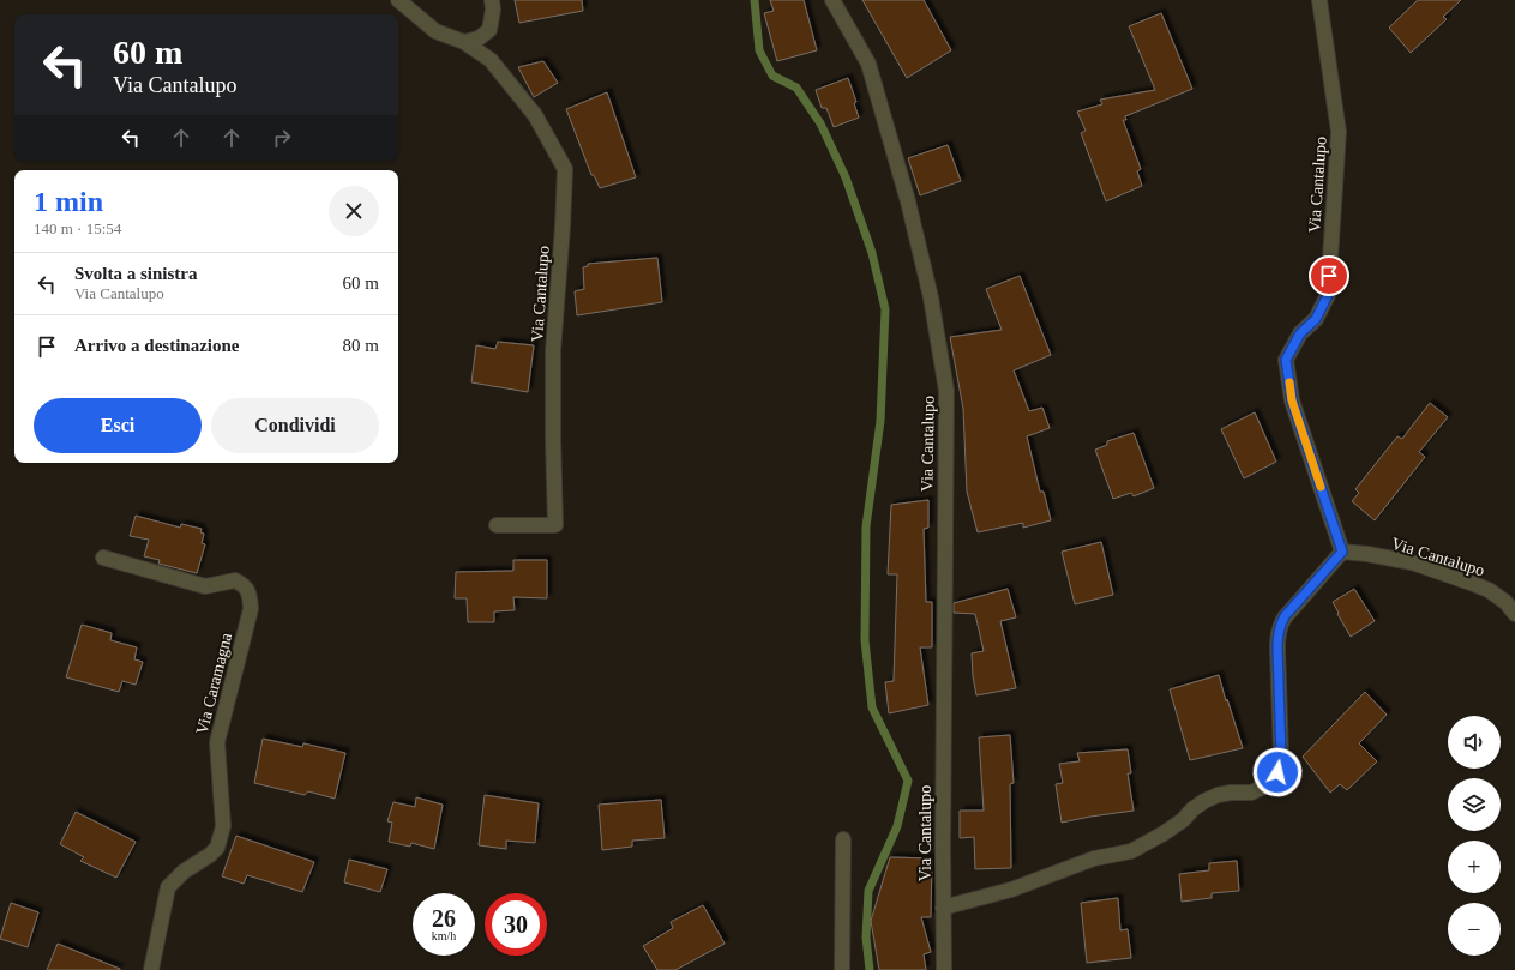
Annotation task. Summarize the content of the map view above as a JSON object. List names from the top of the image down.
{
  "streets": {
    "street": ["Via Cantalupo", "Via Caramagna"]
  },
  "page": {
    "turn": ["60 m", "Via Cantalupo"],
    "heading": ["1 min", "140 m · 15:54"],
    "list": [
      {
        "name": "Svolta a sinistra",
        "note": "Via Cantalupo",
        "value": "60 m"
      },
      {
        "name": "Arrivo a destinazione",
        "value": "80 m"
      }
    ],
    "buttons": ["Esci", "Condividi"],
    "map_buttons": ["+", "−"],
    "speed": "26 km/h",
    "limit": "30"
  }
}
